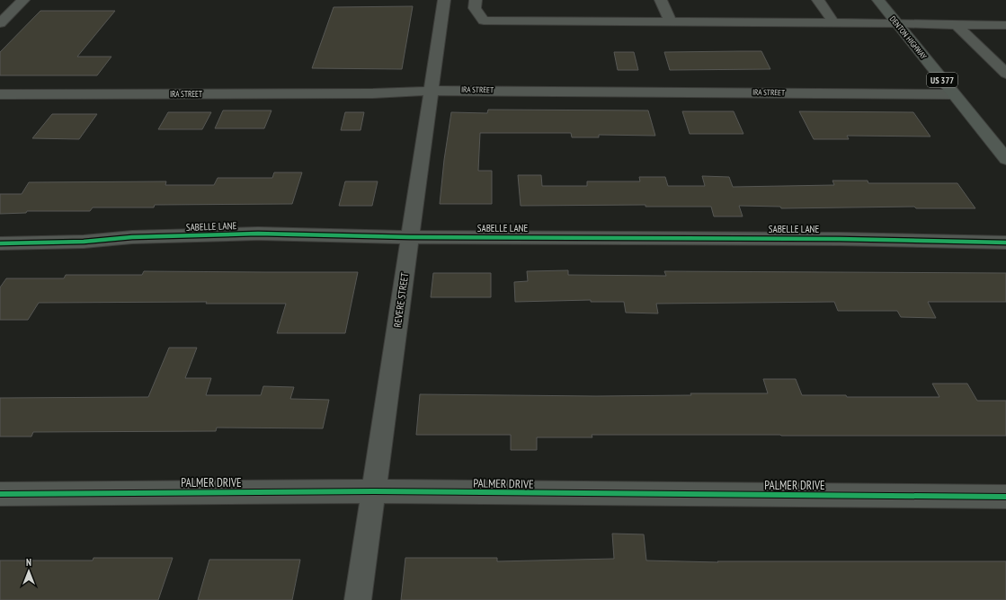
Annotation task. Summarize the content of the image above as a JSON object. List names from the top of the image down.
{
  "streets": {
    "main road": ["DENTON HIGHWAY", "US 377"],
    "street": [
      "IRA STREET",
      "SABELLE LANE",
      "REVERE STREET",
      "PALMER DRIVE"
    ]
  },
  "crossings": [
    ["DENTON HIGHWAY", "IRA STREET"],
    ["IRA STREET", "REVERE STREET"],
    ["SABELLE LANE", "REVERE STREET"],
    ["REVERE STREET", "PALMER DRIVE"]
  ],
  "north": "top"
}
